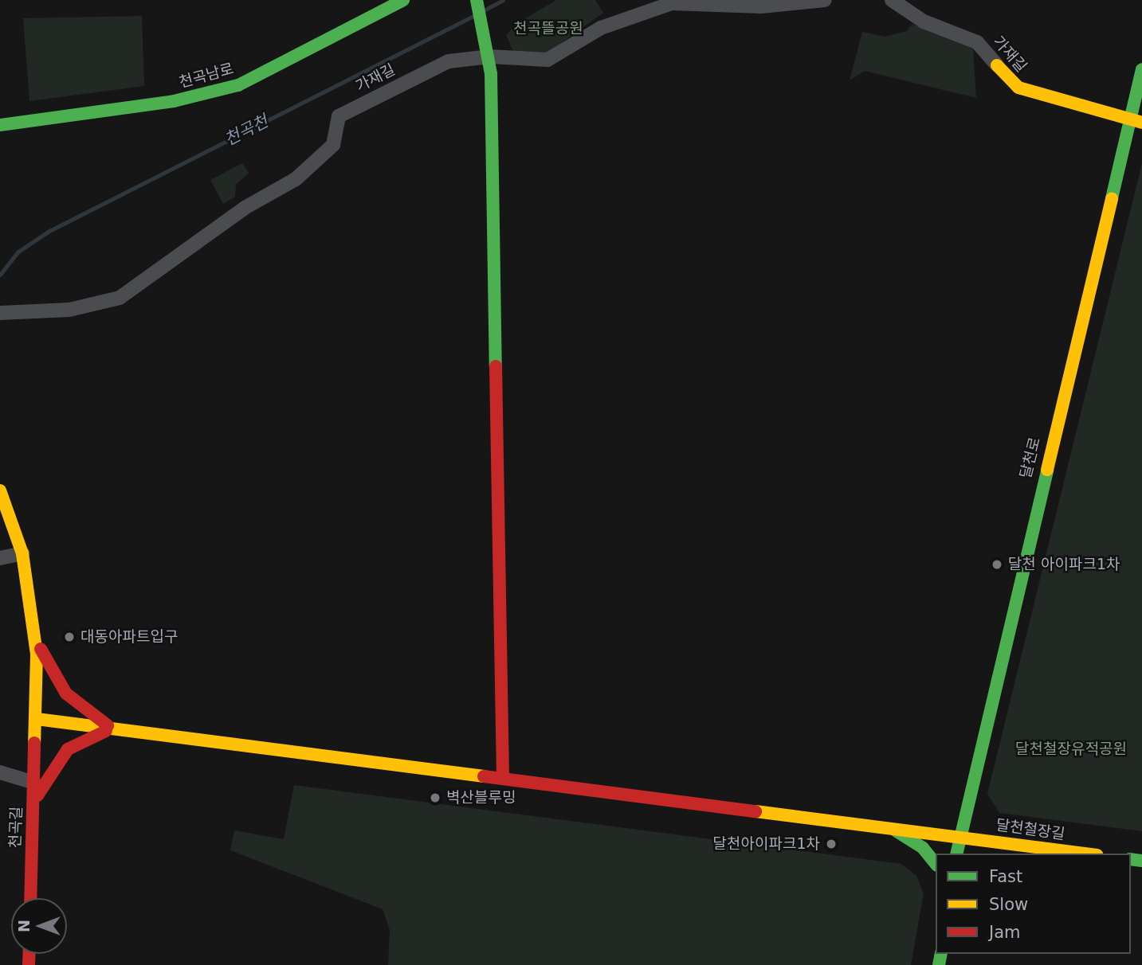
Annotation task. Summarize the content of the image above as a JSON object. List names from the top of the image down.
{
  "streets": {
    "street": [
      "가재길",
      "천곡남로",
      "달천로",
      "천곡길",
      "달천철장길"
    ]
  },
  "crossings": [
    ["가재길", "달천로"],
    ["달천로", "달천철장길"],
    ["천곡길", "달천철장길"]
  ],
  "water": ["천곡천"],
  "parks": ["천곡뜰공원", "달천철장유적공원"],
  "places": [
    "달천 아이파크1차",
    "대동아파트입구",
    "벽산블루밍",
    "달천아이파크1차"
  ],
  "legend": ["Fast", "Slow", "Jam"],
  "north": "left"
}
